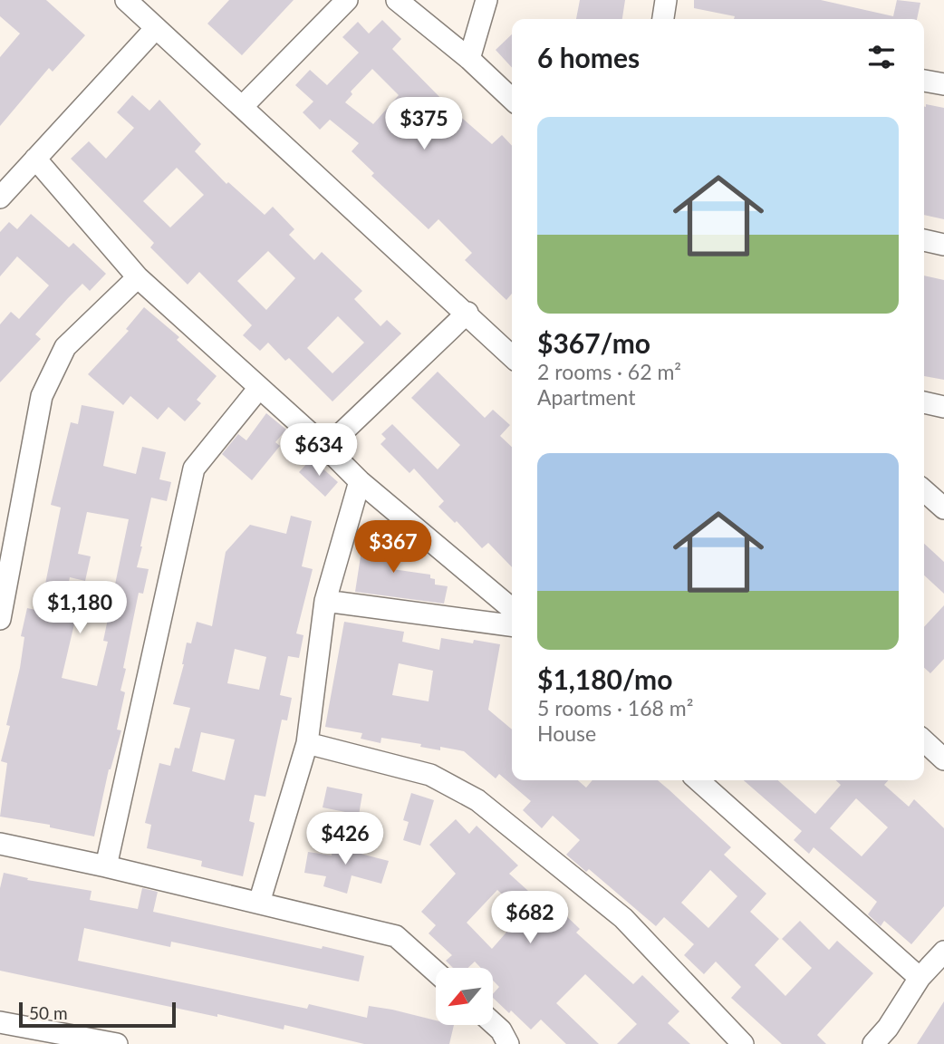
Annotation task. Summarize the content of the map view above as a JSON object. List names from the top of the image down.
{
  "scale_bar": "50 m",
  "north": "bottom left",
  "page": {
    "heading": "6 homes",
    "list": [
      {
        "name": "$367/mo",
        "note": "2 rooms · 62 m² · Apartment"
      },
      {
        "name": "$1,180/mo",
        "note": "5 rooms · 168 m² · House"
      }
    ],
    "price": [
      "$375",
      "$634",
      "$367",
      "$1,180",
      "$426",
      "$682"
    ],
    "scale": "50 m"
  }
}
